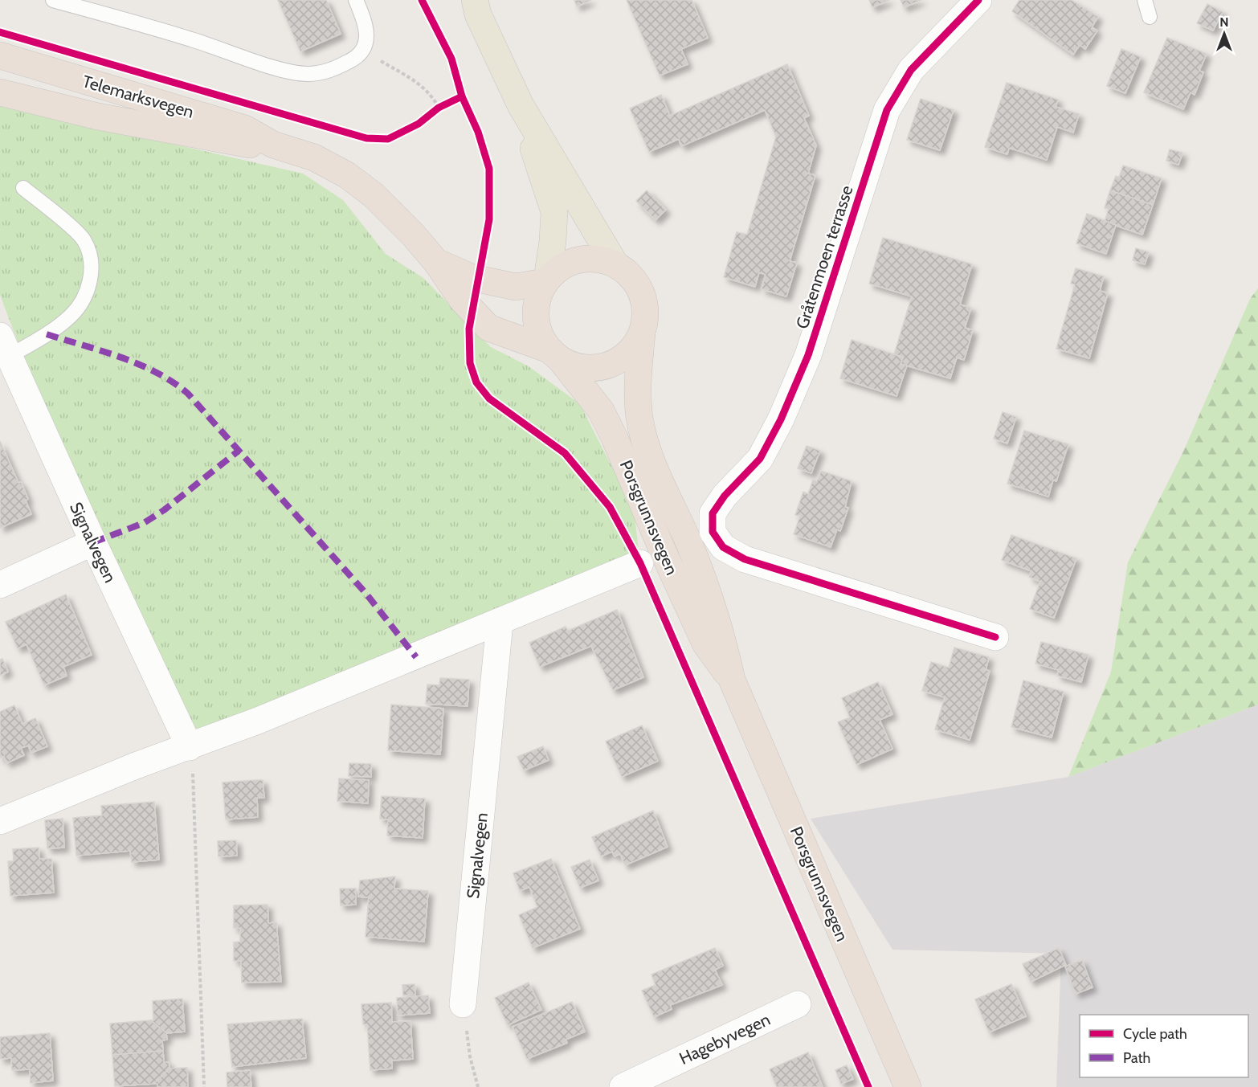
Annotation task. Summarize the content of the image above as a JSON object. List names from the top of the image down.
{
  "streets": {
    "highway": ["Telemarksvegen", "Porsgrunnsvegen"],
    "street": ["Gråtenmoen terrasse", "Signalvegen", "Hagebyvegen"]
  },
  "crossings": [
    ["Telemarksvegen", "Porsgrunnsvegen"]
  ],
  "legend": ["Cycle path", "Path"],
  "north": "top"
}
